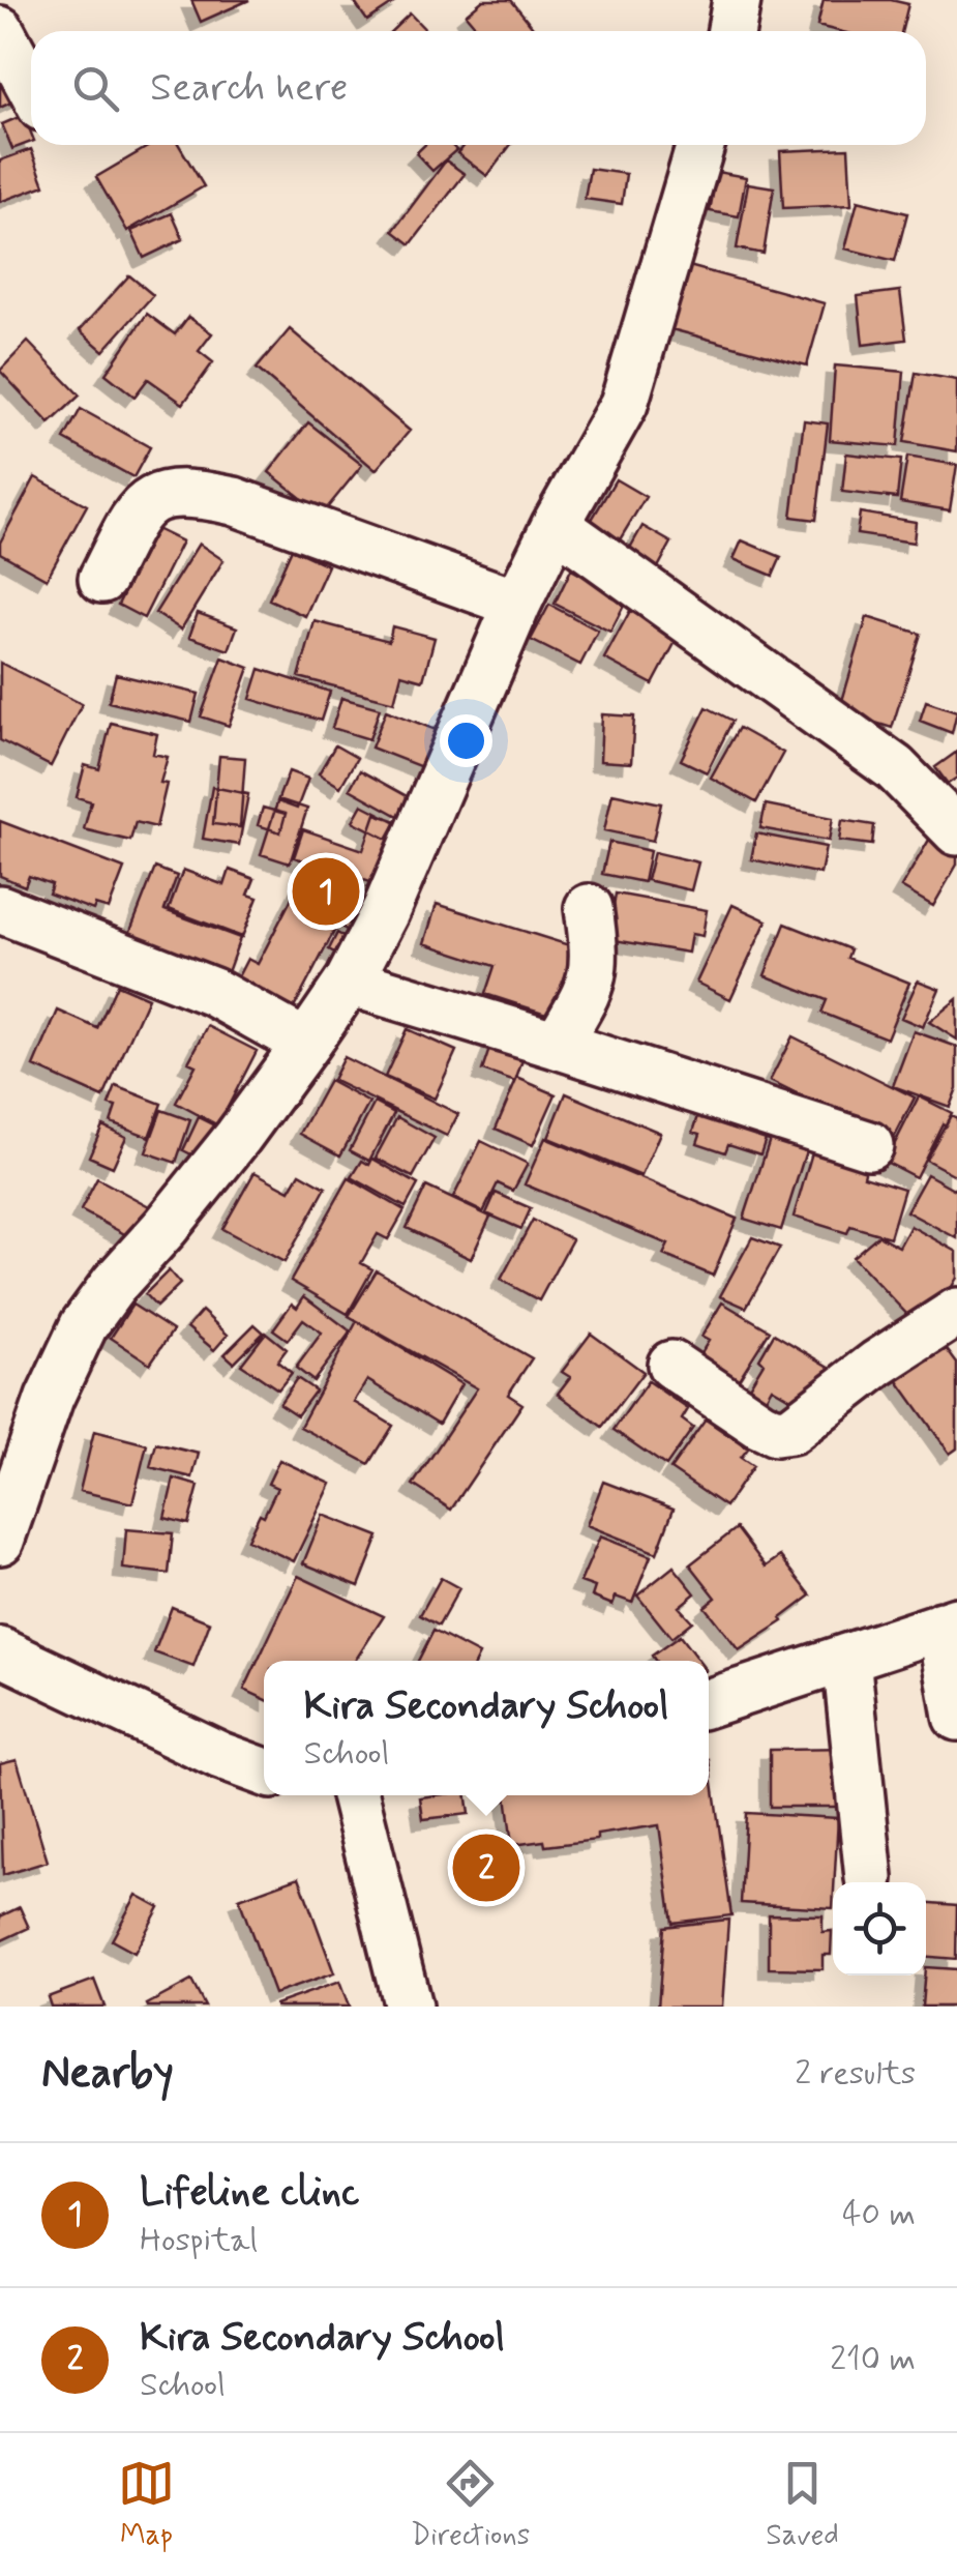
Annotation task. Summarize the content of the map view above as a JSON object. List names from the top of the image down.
{
  "page": {
    "search": "Search here",
    "pins": ["1", "2"],
    "popup": ["Kira Secondary School", "School"],
    "heading": ["Nearby", "2 results"],
    "list": [
      {
        "mark": "1",
        "name": "Lifeline clinc",
        "note": "Hospital",
        "value": "40 m"
      },
      {
        "mark": "2",
        "name": "Kira Secondary School",
        "note": "School",
        "value": "210 m"
      }
    ],
    "nav": ["Map", "Directions", "Saved"]
  }
}
